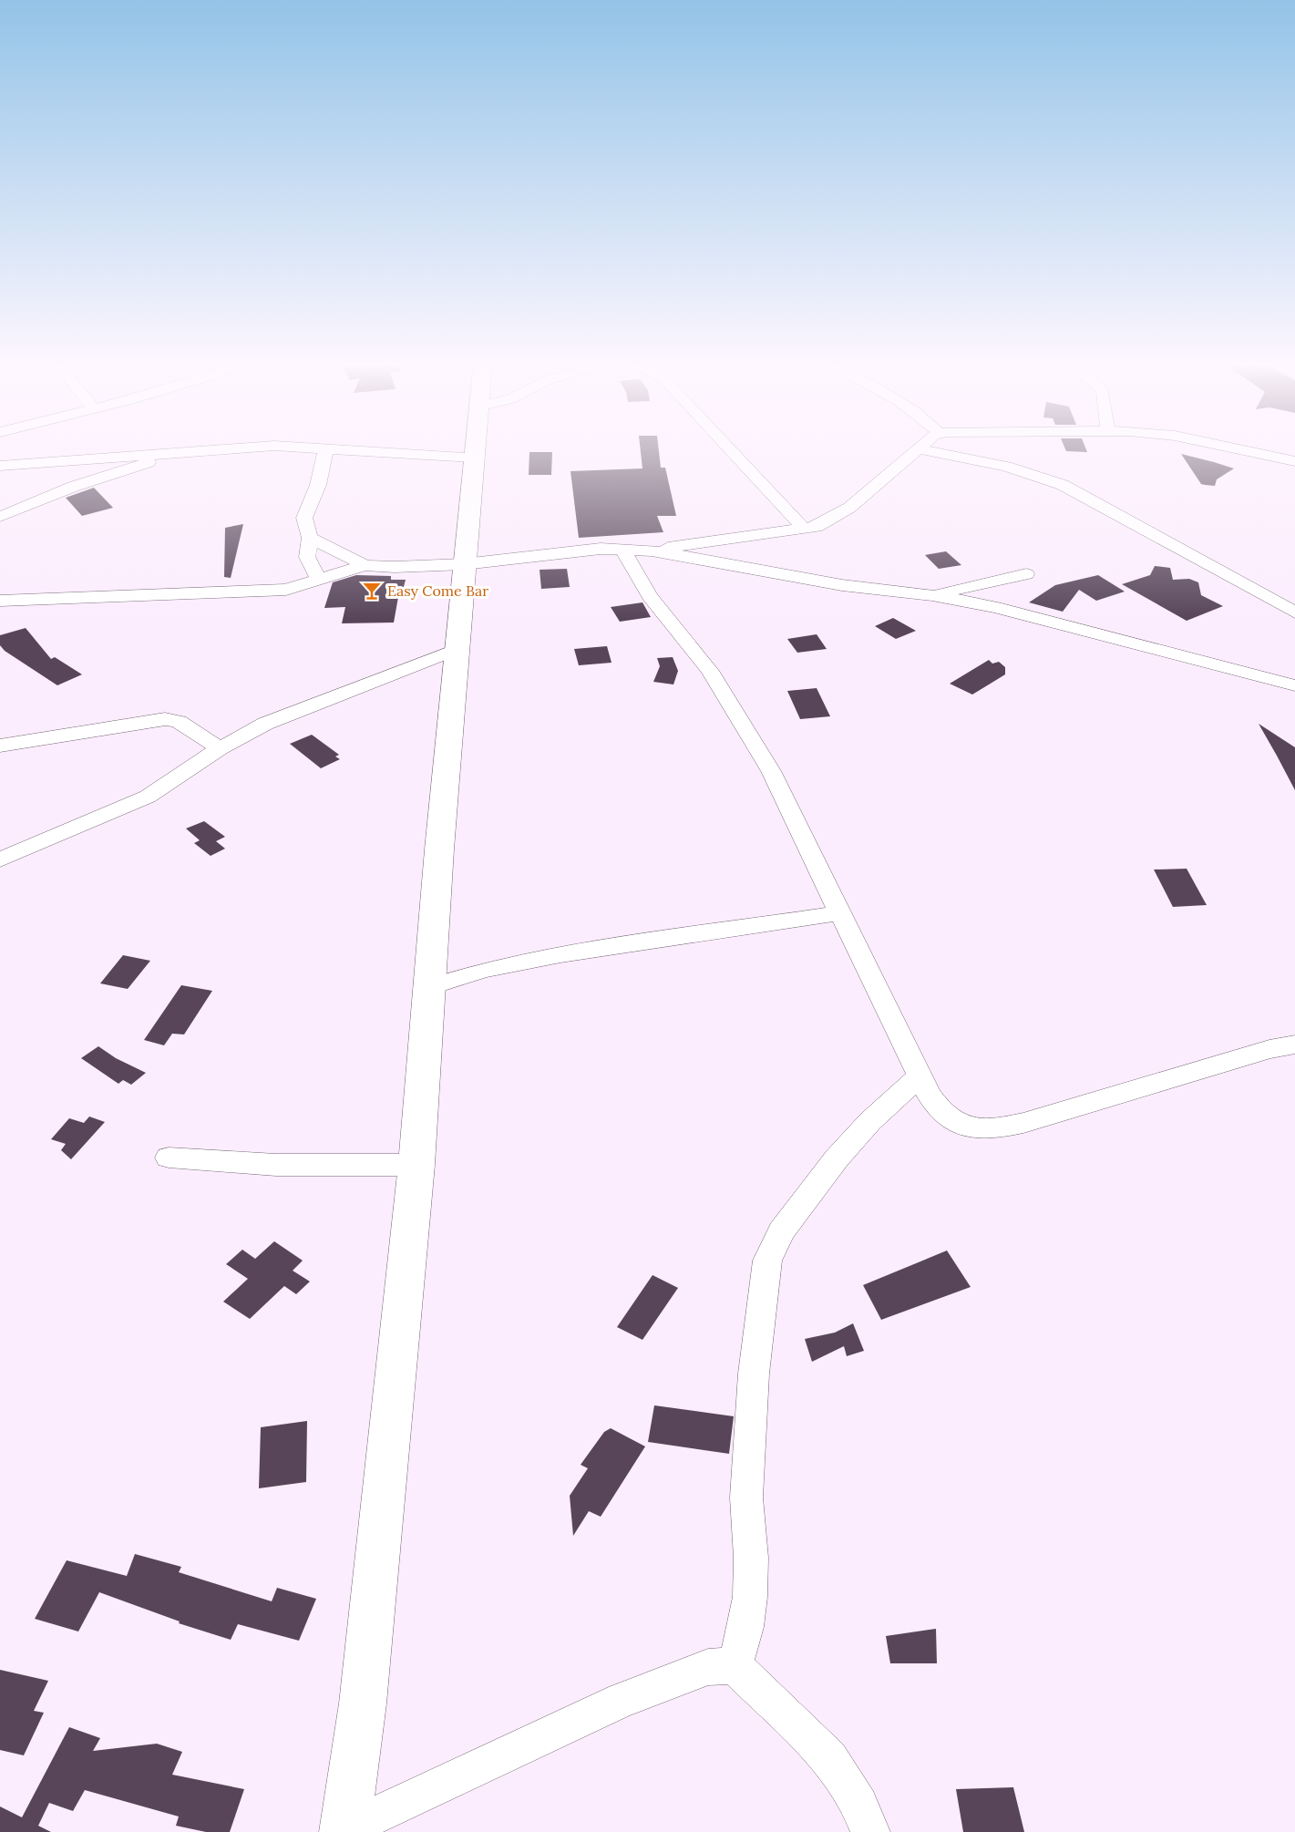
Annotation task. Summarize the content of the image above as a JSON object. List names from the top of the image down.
{
  "places": {
    "bar": ["Easy Come Bar"]
  }
}
